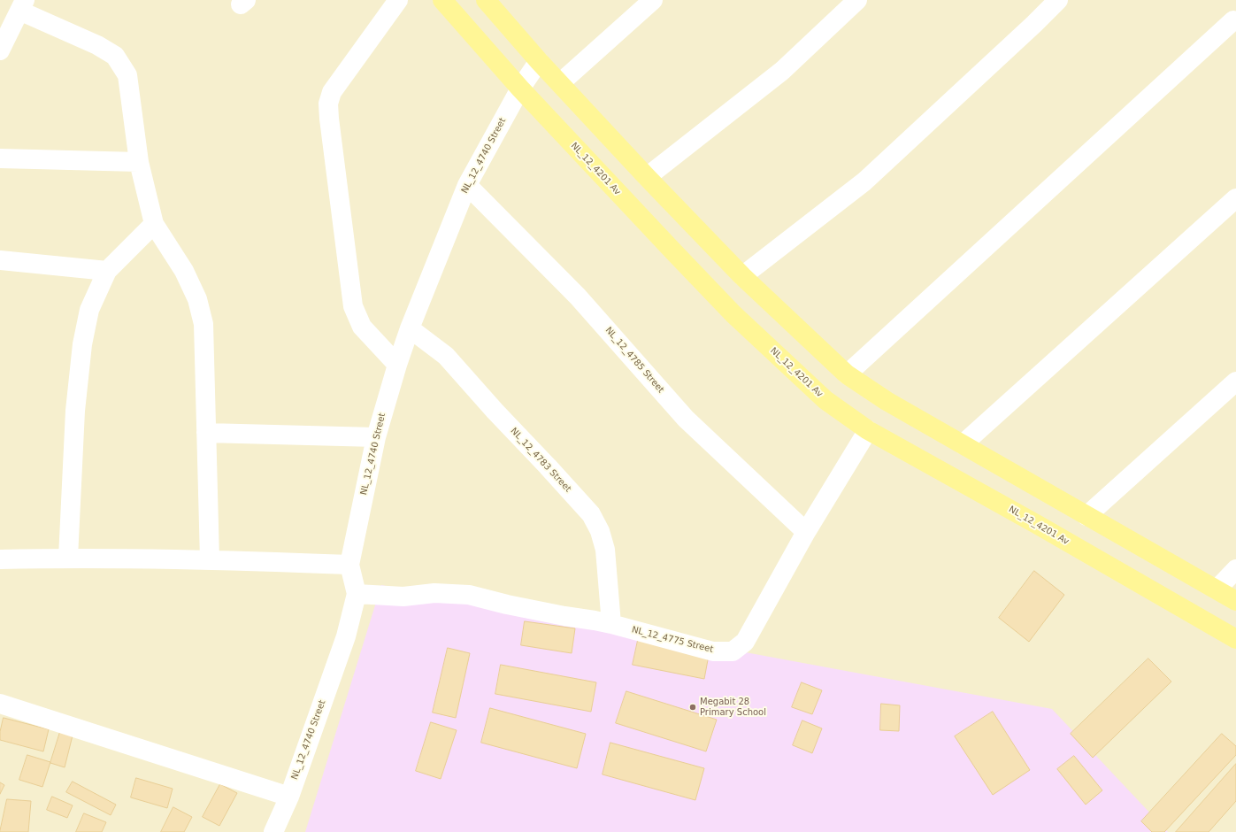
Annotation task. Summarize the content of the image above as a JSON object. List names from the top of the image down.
{
  "streets": {
    "main road": ["NL_12_4201 Av"],
    "street": [
      "NL_12_4740 Street",
      "NL_12_4785 Street",
      "NL_12_4783 Street",
      "NL_12_4775 Street"
    ]
  },
  "crossings": [
    ["NL_12_4740 Street", "NL_12_4201 Av"],
    ["NL_12_4740 Street", "NL_12_4785 Street"],
    ["NL_12_4740 Street", "NL_12_4783 Street"],
    ["NL_12_4740 Street", "NL_12_4775 Street"],
    ["NL_12_4201 Av", "NL_12_4775 Street"],
    ["NL_12_4785 Street", "NL_12_4775 Street"],
    ["NL_12_4783 Street", "NL_12_4775 Street"]
  ],
  "places": ["Megabit 28 Primary School"]
}
